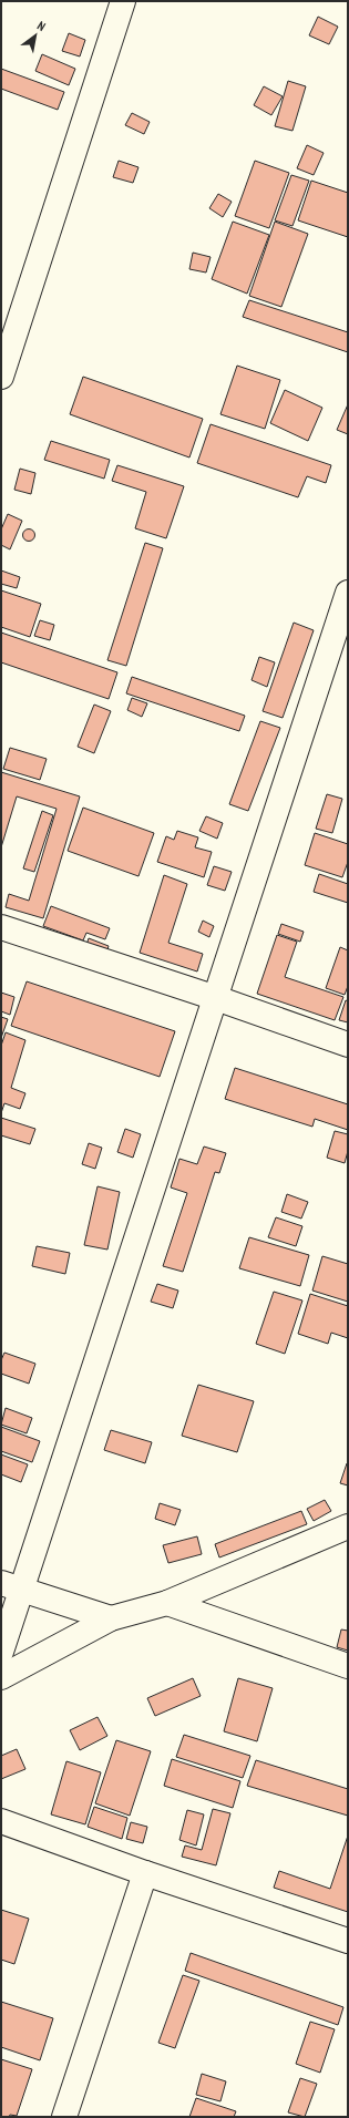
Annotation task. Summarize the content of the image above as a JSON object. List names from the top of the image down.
{
  "north": "top right"
}
